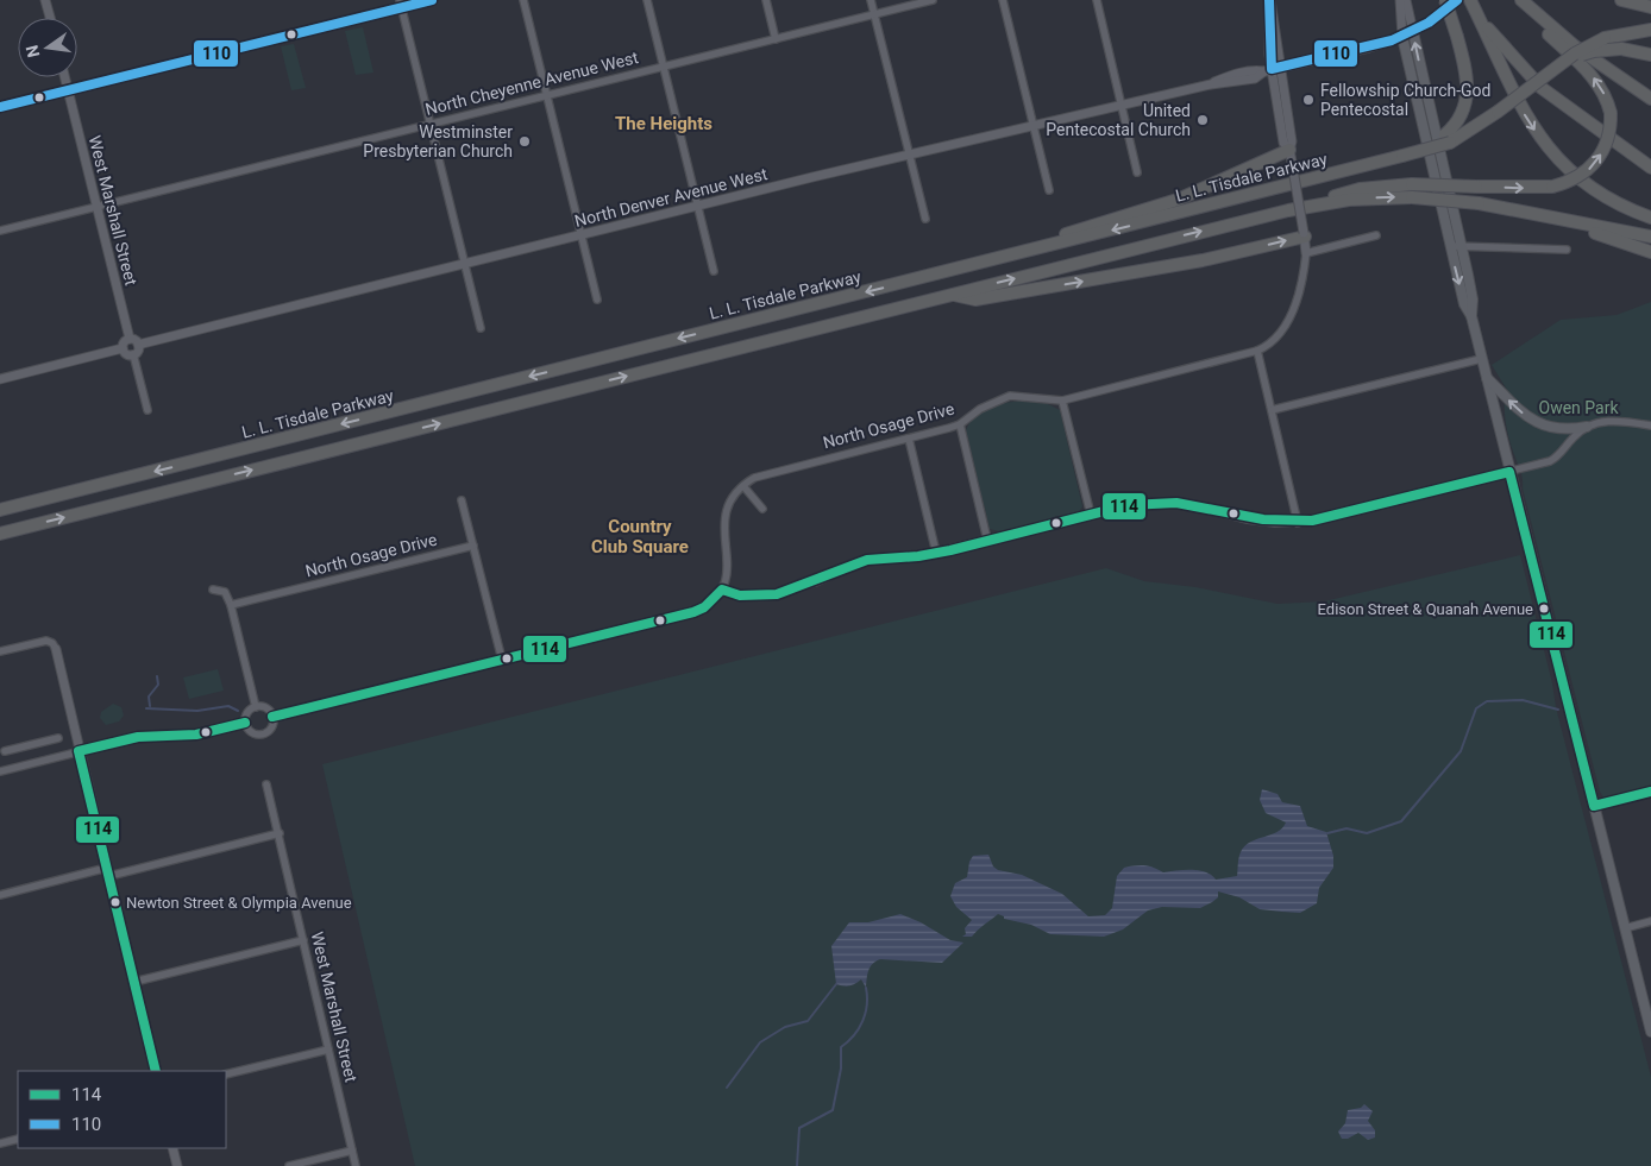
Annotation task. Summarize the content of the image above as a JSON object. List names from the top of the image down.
{
  "streets": {
    "highway": ["L. L. Tisdale Parkway"],
    "main road": ["North Denver Avenue West"],
    "street": ["North Cheyenne Avenue West", "West Marshall Street", "North Osage Drive"]
  },
  "crossings": [
    ["North Cheyenne Avenue West", "West Marshall Street"],
    ["North Denver Avenue West", "West Marshall Street"]
  ],
  "districts": ["The Heights", "Country Club Square"],
  "parks": ["Owen Park"],
  "places": [
    "Fellowship Church-God Pentecostal",
    "United Pentecostal Church",
    "Westminster Presbyterian Church",
    "Edison Street & Quanah Avenue",
    "Newton Street & Olympia Avenue"
  ],
  "lines": ["transit line 110", "transit line 114"],
  "legend": ["114", "110"],
  "north": "left"
}
